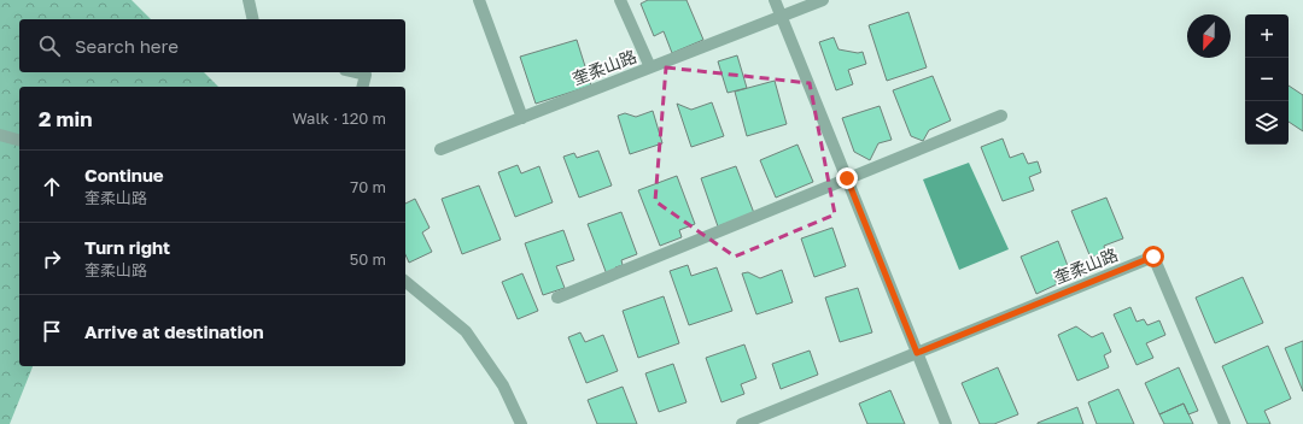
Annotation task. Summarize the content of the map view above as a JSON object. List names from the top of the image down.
{
  "streets": {
    "street": ["奎柔山路"]
  },
  "north": "bottom",
  "page": {
    "map_buttons": ["+", "−"],
    "search": "Search here",
    "heading": ["2 min", "Walk · 120 m"],
    "list": [
      ["Continue", "奎柔山路", "70 m"],
      ["Turn right", "奎柔山路", "50 m"],
      "Arrive at destination"
    ]
  }
}
